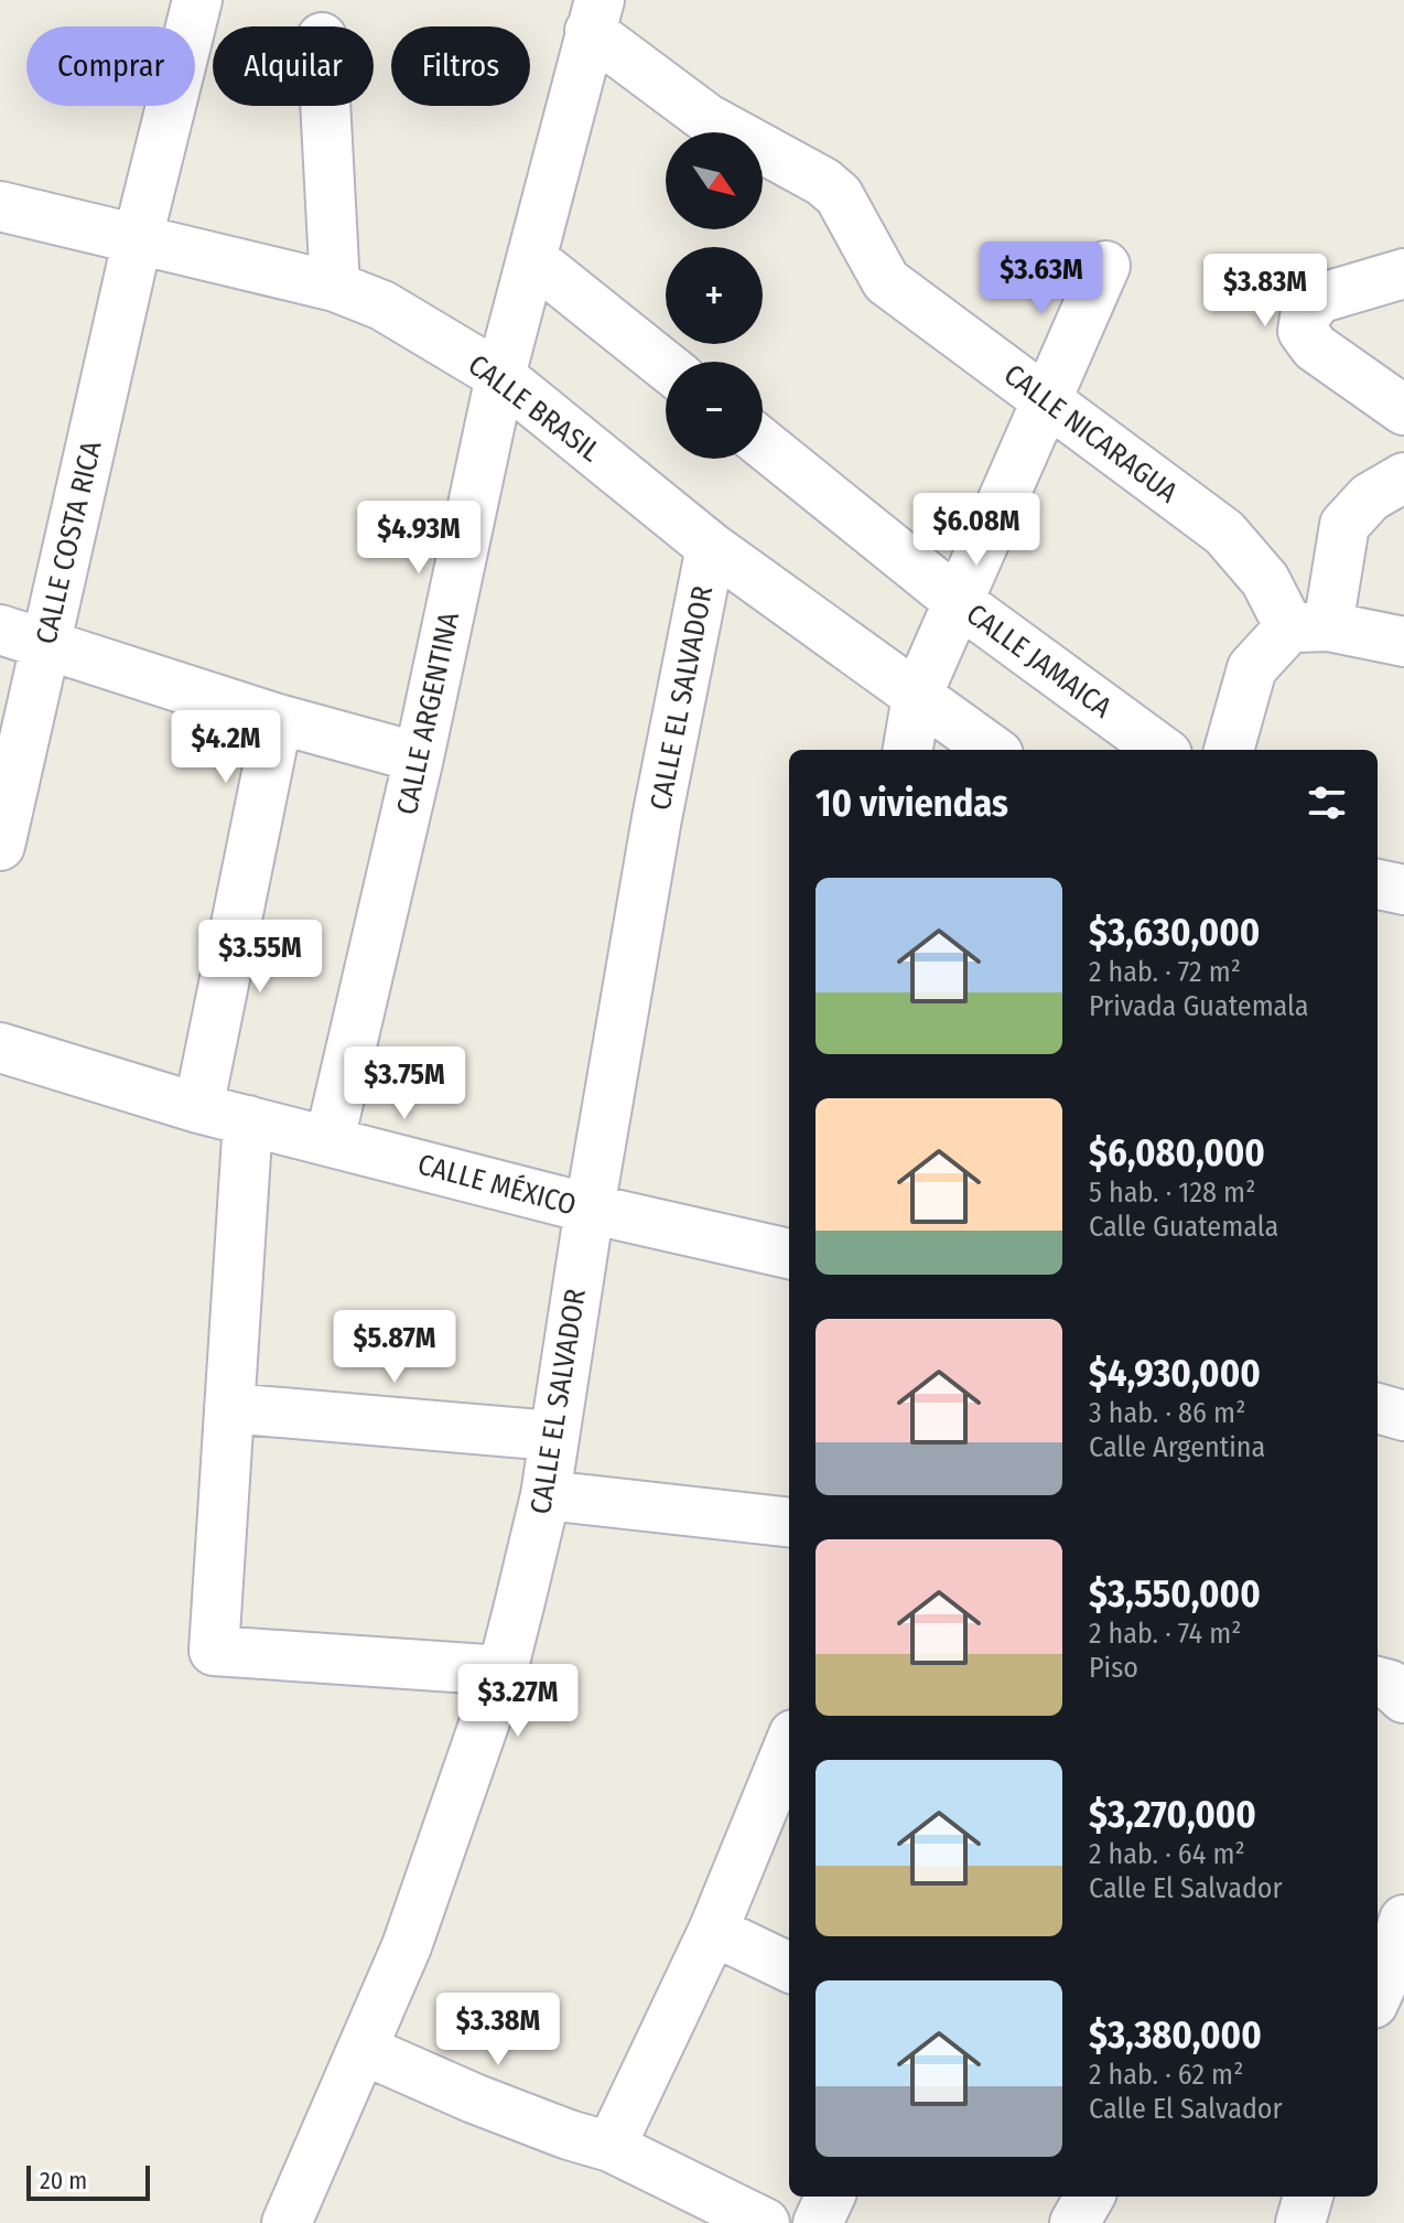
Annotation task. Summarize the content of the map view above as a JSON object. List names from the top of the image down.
{
  "streets": {
    "street": [
      "CALLE BRASIL",
      "CALLE NICARAGUA",
      "CALLE COSTA RICA",
      "CALLE JAMAICA",
      "CALLE EL SALVADOR",
      "CALLE ARGENTINA",
      "CALLE MÉXICO"
    ]
  },
  "crossings": [
    ["CALLE BRASIL", "CALLE COSTA RICA"],
    ["CALLE BRASIL", "CALLE EL SALVADOR"],
    ["CALLE BRASIL", "CALLE ARGENTINA"],
    ["CALLE NICARAGUA", "CALLE ARGENTINA"],
    ["CALLE EL SALVADOR", "CALLE MÉXICO"],
    ["CALLE ARGENTINA", "CALLE MÉXICO"]
  ],
  "scale_bar": "20 m",
  "north": "bottom right",
  "page": {
    "chip": ["Comprar", "Alquilar", "Filtros"],
    "map_buttons": ["+", "−"],
    "price": [
      "$3.63M",
      "$3.83M",
      "$6.08M",
      "$4.93M",
      "$4.2M",
      "$3.55M",
      "$3.75M",
      "$5.87M",
      "$3.27M",
      "$3.38M"
    ],
    "heading": "10 viviendas",
    "list": [
      {
        "name": "$3,630,000",
        "note": "2 hab. · 72 m² · Privada Guatemala"
      },
      {
        "name": "$6,080,000",
        "note": "5 hab. · 128 m² · Calle Guatemala"
      },
      {
        "name": "$4,930,000",
        "note": "3 hab. · 86 m² · Calle Argentina"
      },
      {
        "name": "$3,550,000",
        "note": "2 hab. · 74 m² · Piso"
      },
      {
        "name": "$3,270,000",
        "note": "2 hab. · 64 m² · Calle El Salvador"
      },
      {
        "name": "$3,380,000",
        "note": "2 hab. · 62 m² · Calle El Salvador"
      }
    ],
    "scale": "20 m"
  }
}
